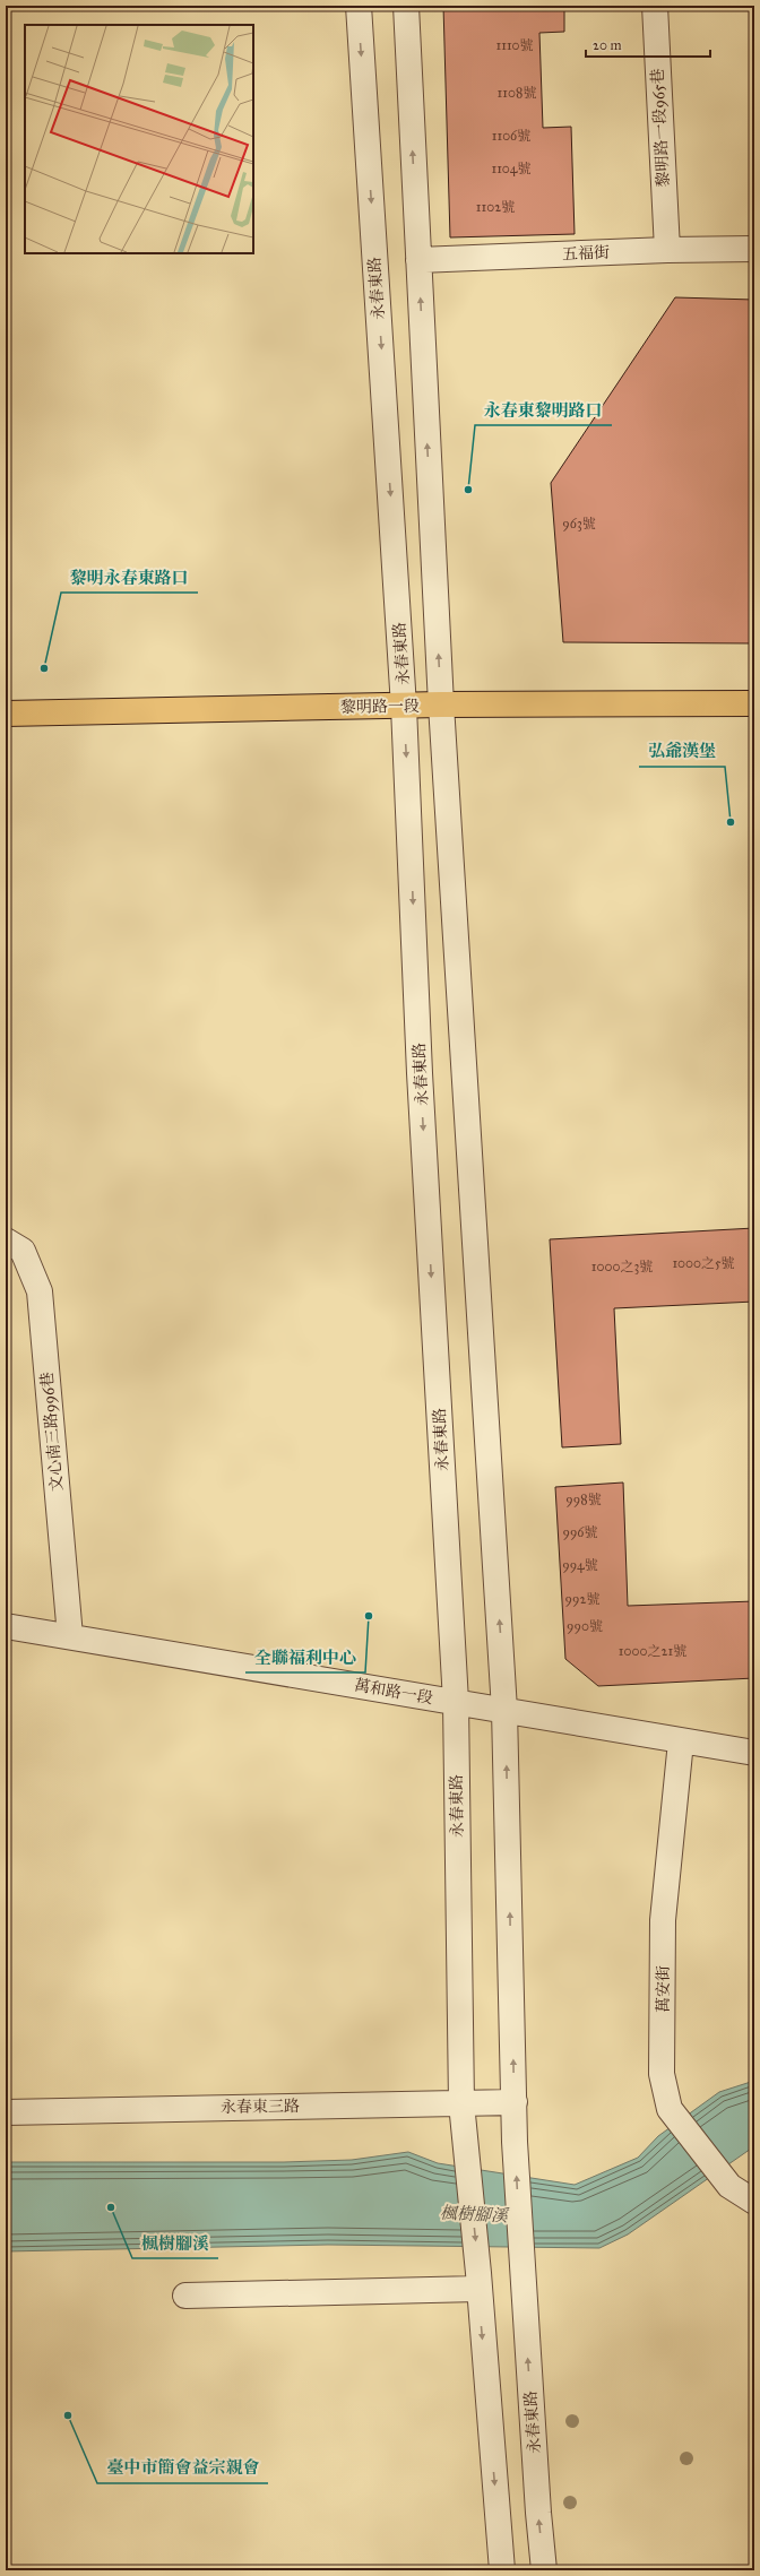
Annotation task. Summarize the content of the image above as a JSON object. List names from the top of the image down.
{
  "streets": {
    "main road": ["黎明路一段"],
    "street": [
      "黎明路一段965巷",
      "五福街",
      "永春東路",
      "文心南三路996巷",
      "萬和路一段",
      "萬安街",
      "永春東三路"
    ]
  },
  "crossings": [
    ["黎明路一段965巷", "五福街"],
    ["永春東路", "黎明路一段"],
    ["永春東路", "萬和路一段"],
    ["永春東路", "永春東三路"],
    ["文心南三路996巷", "萬和路一段"],
    ["萬和路一段", "萬安街"]
  ],
  "water": ["楓樹腳溪"],
  "places": [
    "永春東黎明路口",
    "黎明永春東路口",
    "弘爺漢堡",
    "全聯福利中心",
    "楓樹腳溪",
    "臺中市簡會益宗親會"
  ],
  "house_numbers": [
    "1110號",
    "1108號",
    "1106號",
    "1104號",
    "1102號",
    "963號",
    "1000之5號",
    "1000之3號",
    "998號",
    "996號",
    "994號",
    "992號",
    "990號",
    "1000之21號"
  ],
  "scale_bar": "20 m"
}
